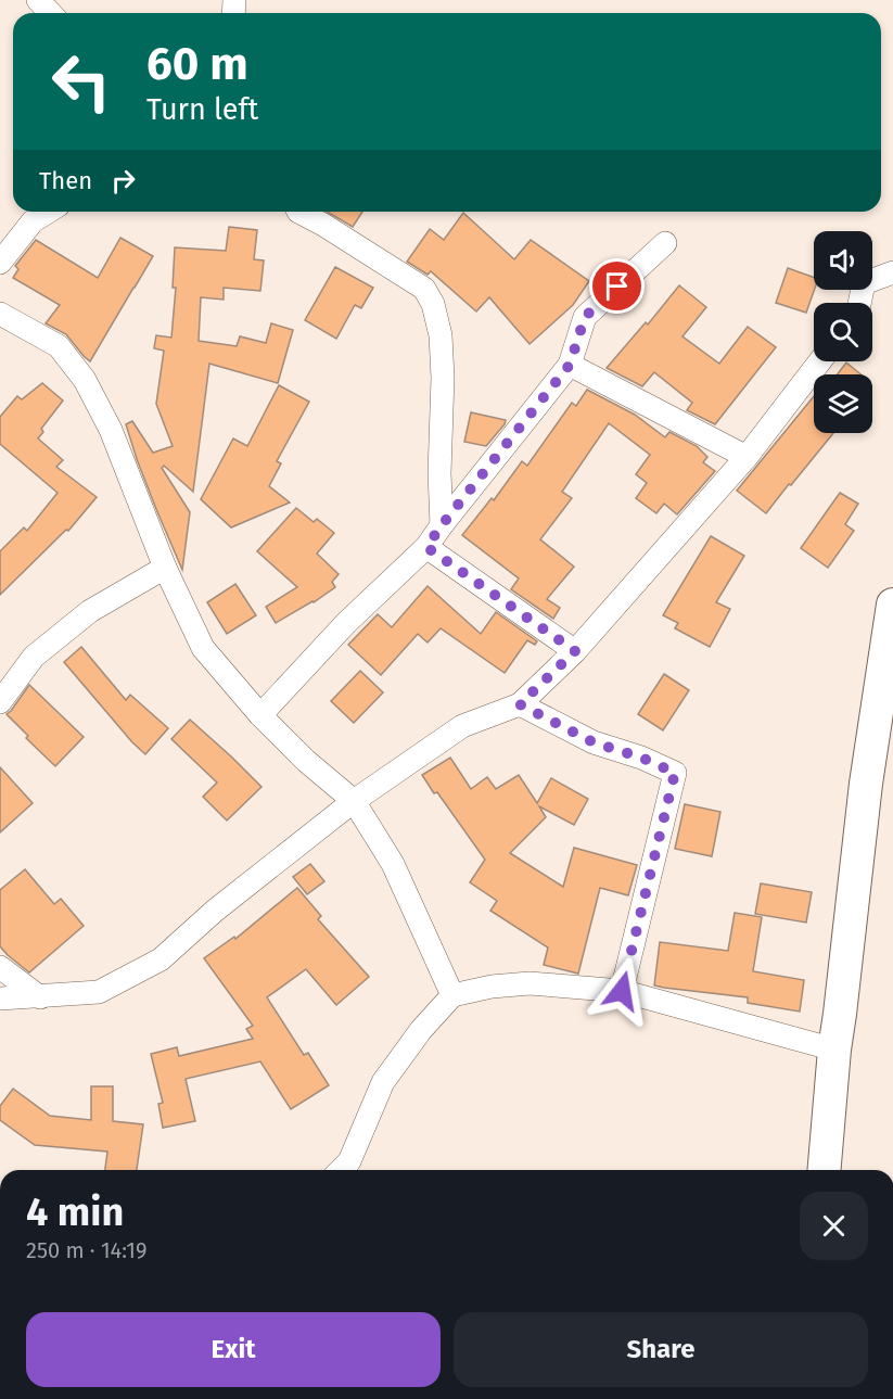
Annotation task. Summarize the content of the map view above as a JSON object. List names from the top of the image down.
{
  "page": {
    "turn": ["60 m", "Turn left"],
    "then": "Then",
    "heading": ["4 min", "250 m · 14:19"],
    "buttons": ["Exit", "Share"]
  }
}
